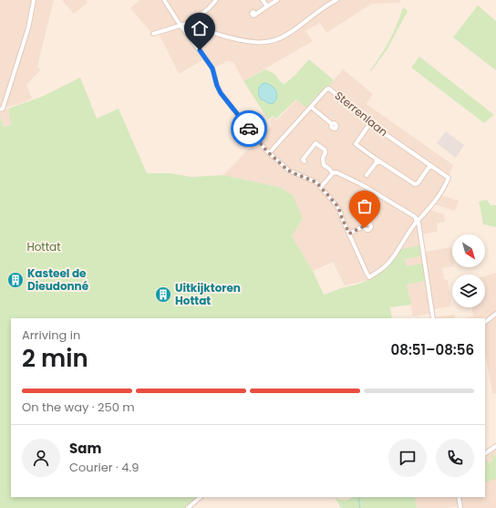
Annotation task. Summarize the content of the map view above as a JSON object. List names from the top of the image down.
{
  "streets": {
    "street": ["Sterrenlaan"]
  },
  "parks": ["Hottat"],
  "places": {
    "building": ["Kasteel de Dieudonné", "Uitkijktoren Hottat"]
  },
  "north": "bottom right",
  "page": {
    "heading": ["2 min", "Arriving in", "08:51–08:56"],
    "panel": ["Sam", "Courier · 4.9"],
    "bar": "On the way · 250 m"
  }
}
